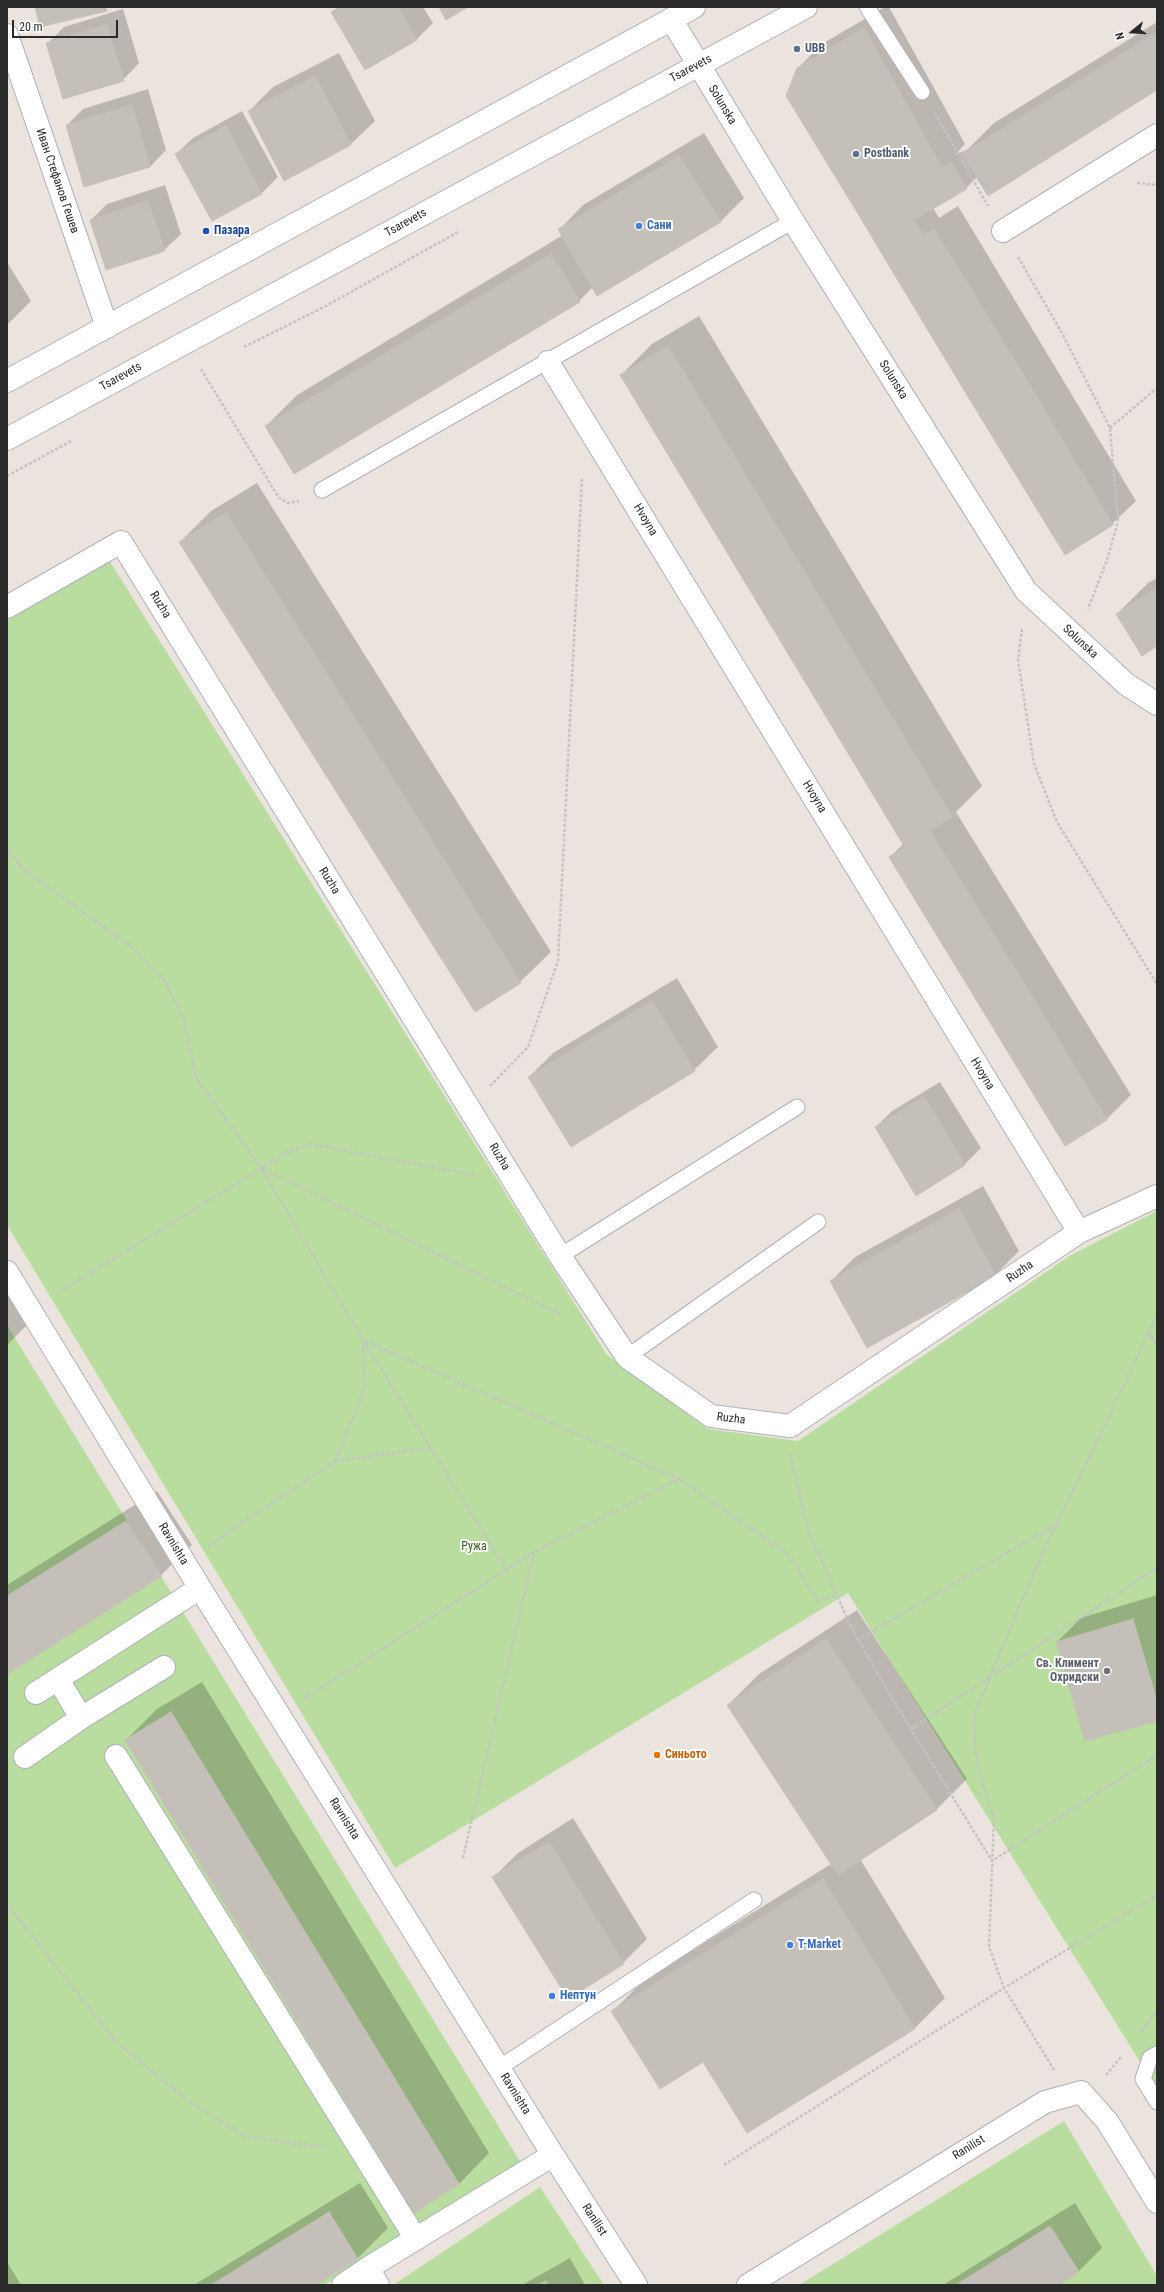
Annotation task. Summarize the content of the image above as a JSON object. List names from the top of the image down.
{
  "streets": {
    "street": [
      "Tsarevets",
      "Solunska",
      "Иван Стефанов Гешев",
      "Hvoyna",
      "Ruzha",
      "Ravnishta",
      "Ranilist"
    ]
  },
  "crossings": [
    ["Tsarevets", "Solunska"],
    ["Hvoyna", "Ruzha"],
    ["Ravnishta", "Ranilist"]
  ],
  "parks": ["Ружа"],
  "places": [
    "UBB",
    "Postbank",
    "Сани",
    "Пазара",
    "Св. Климент Охридски",
    "Синьото",
    "T-Market",
    "Нептун"
  ],
  "scale_bar": "20 m",
  "north": "left"
}
